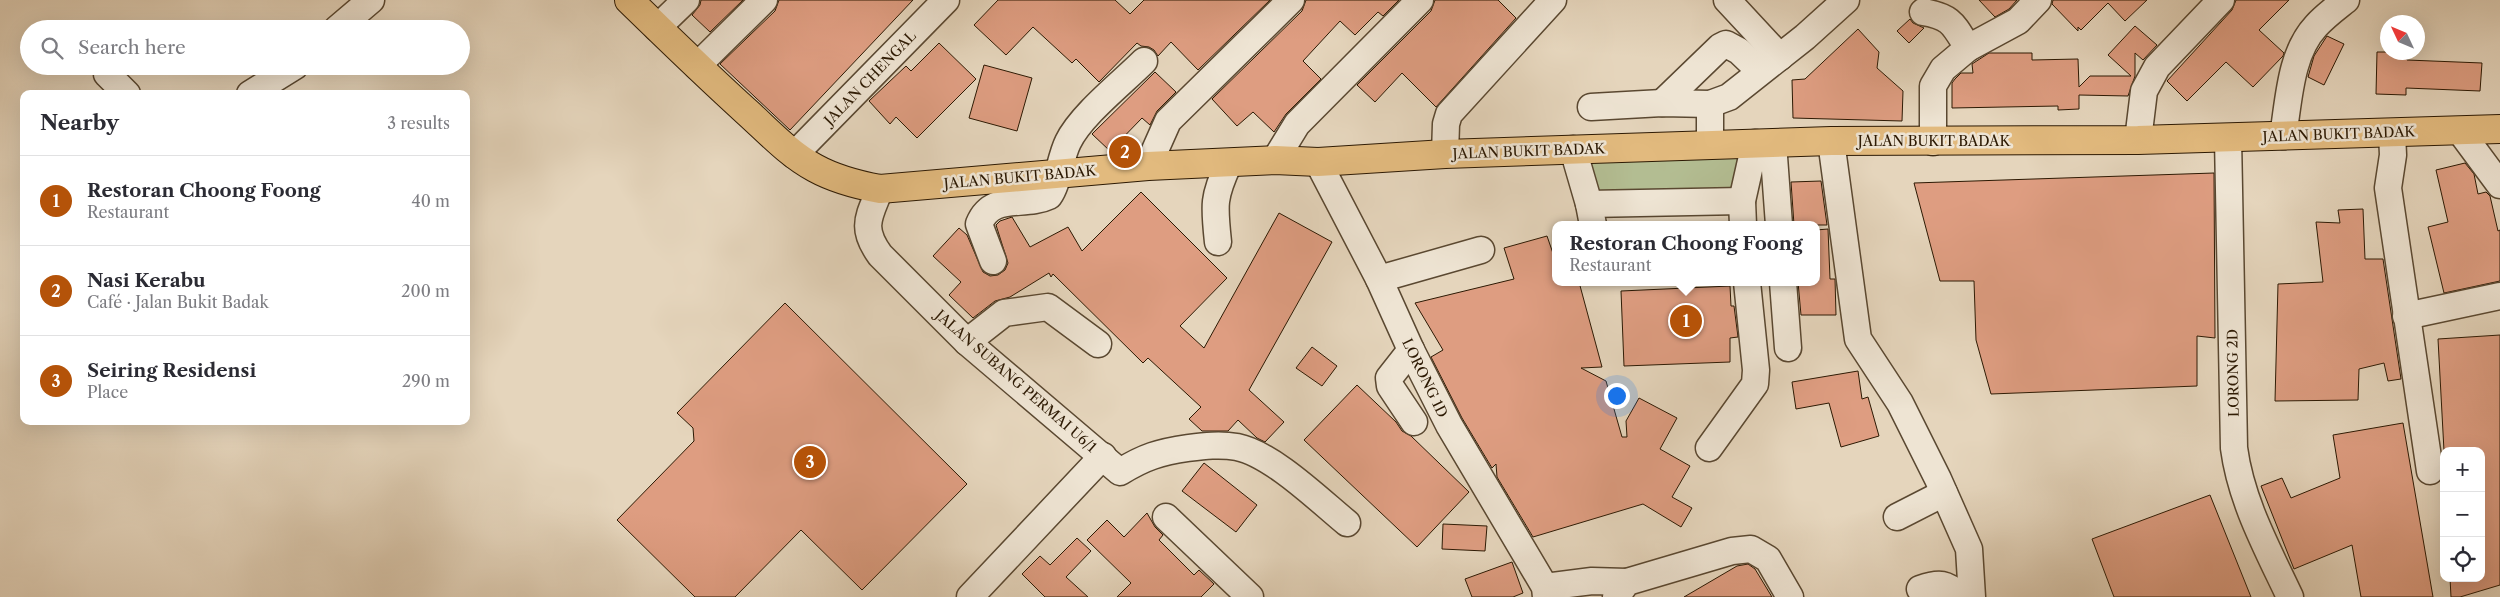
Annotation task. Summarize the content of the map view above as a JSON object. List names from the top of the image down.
{
  "streets": {
    "main road": ["JALAN BUKIT BADAK"],
    "street": [
      "JALAN CHENGAL",
      "LORONG 2D",
      "LORONG 1D",
      "JALAN SUBANG PERMAI U6/1"
    ]
  },
  "crossings": [
    ["JALAN CHENGAL", "JALAN BUKIT BADAK"],
    ["JALAN BUKIT BADAK", "LORONG 2D"],
    ["JALAN BUKIT BADAK", "LORONG 1D"],
    ["JALAN BUKIT BADAK", "JALAN SUBANG PERMAI U6/1"]
  ],
  "north": "top left",
  "page": {
    "search": "Search here",
    "heading": ["Nearby", "3 results"],
    "pins": ["2", "1", "3"],
    "list": [
      {
        "mark": "1",
        "name": "Restoran Choong Foong",
        "note": "Restaurant",
        "value": "40 m"
      },
      {
        "mark": "2",
        "name": "Nasi Kerabu",
        "note": "Café · Jalan Bukit Badak",
        "value": "200 m"
      },
      {
        "mark": "3",
        "name": "Seiring Residensi",
        "note": "Place",
        "value": "290 m"
      }
    ],
    "popup": ["Restoran Choong Foong", "Restaurant"],
    "map_buttons": ["+", "−"]
  }
}
